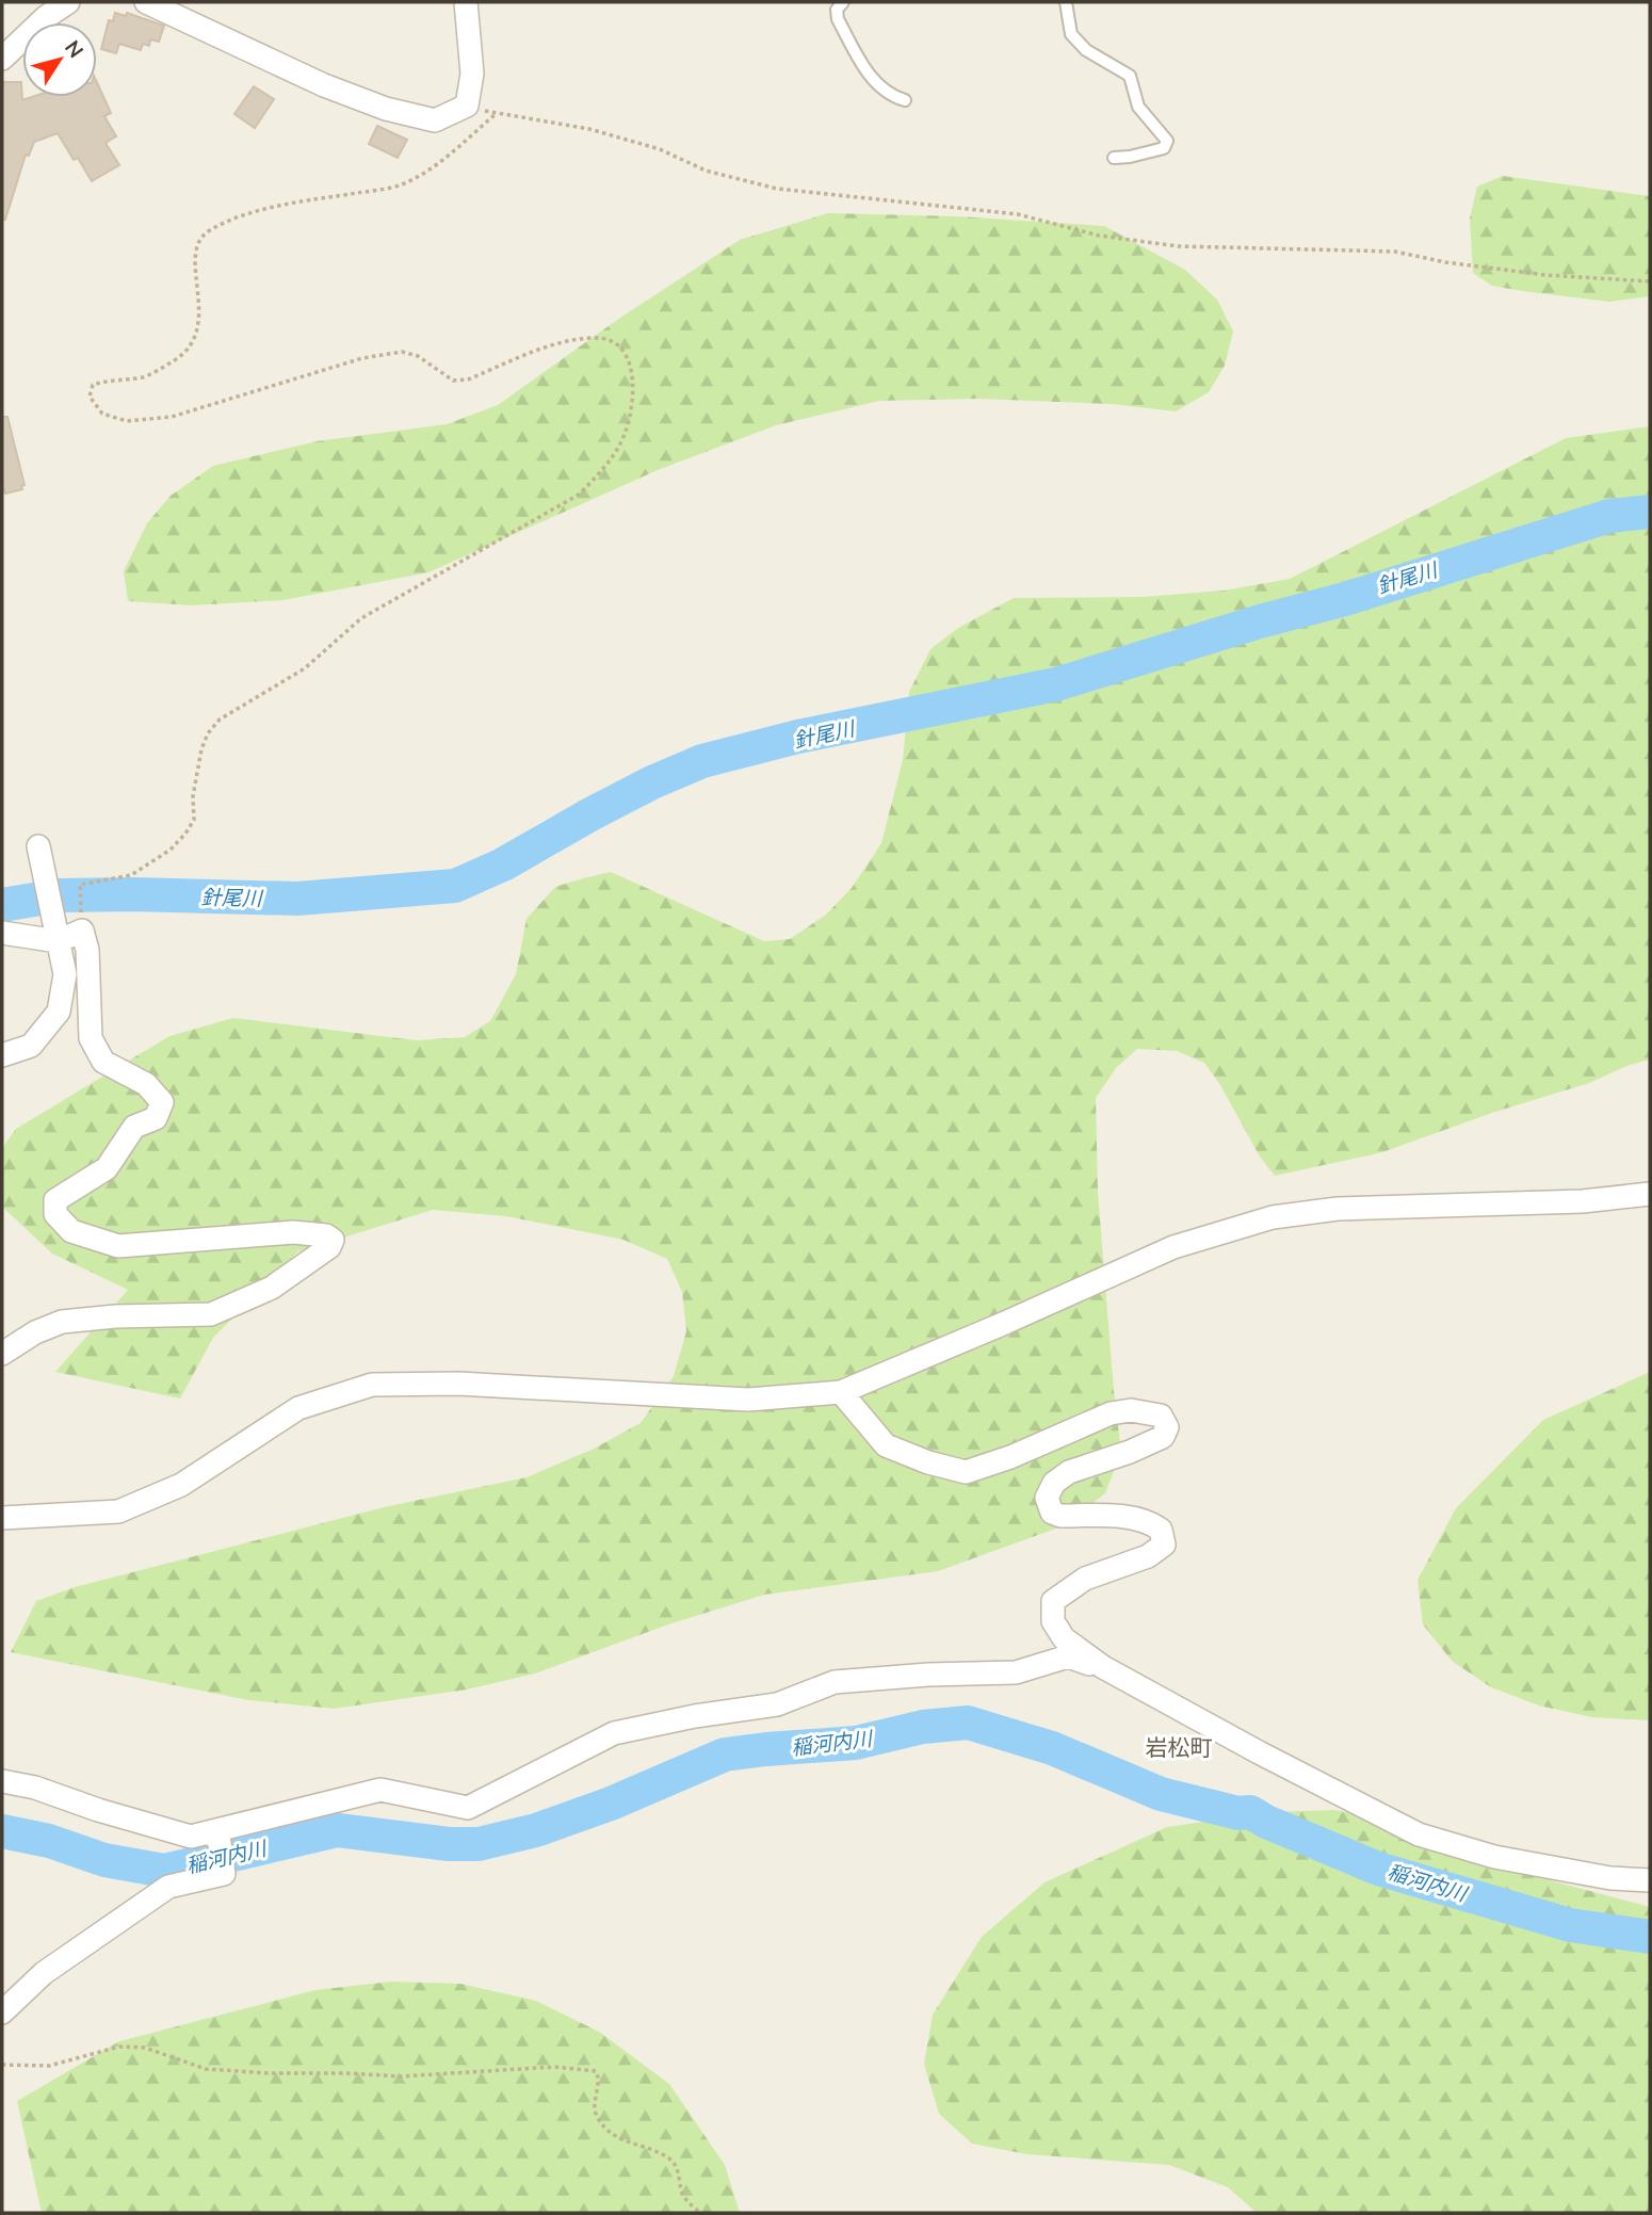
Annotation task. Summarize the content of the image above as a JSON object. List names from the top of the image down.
{
  "districts": ["岩松町"],
  "water": ["針尾川", "稲河内川"],
  "north": "top right"
}
